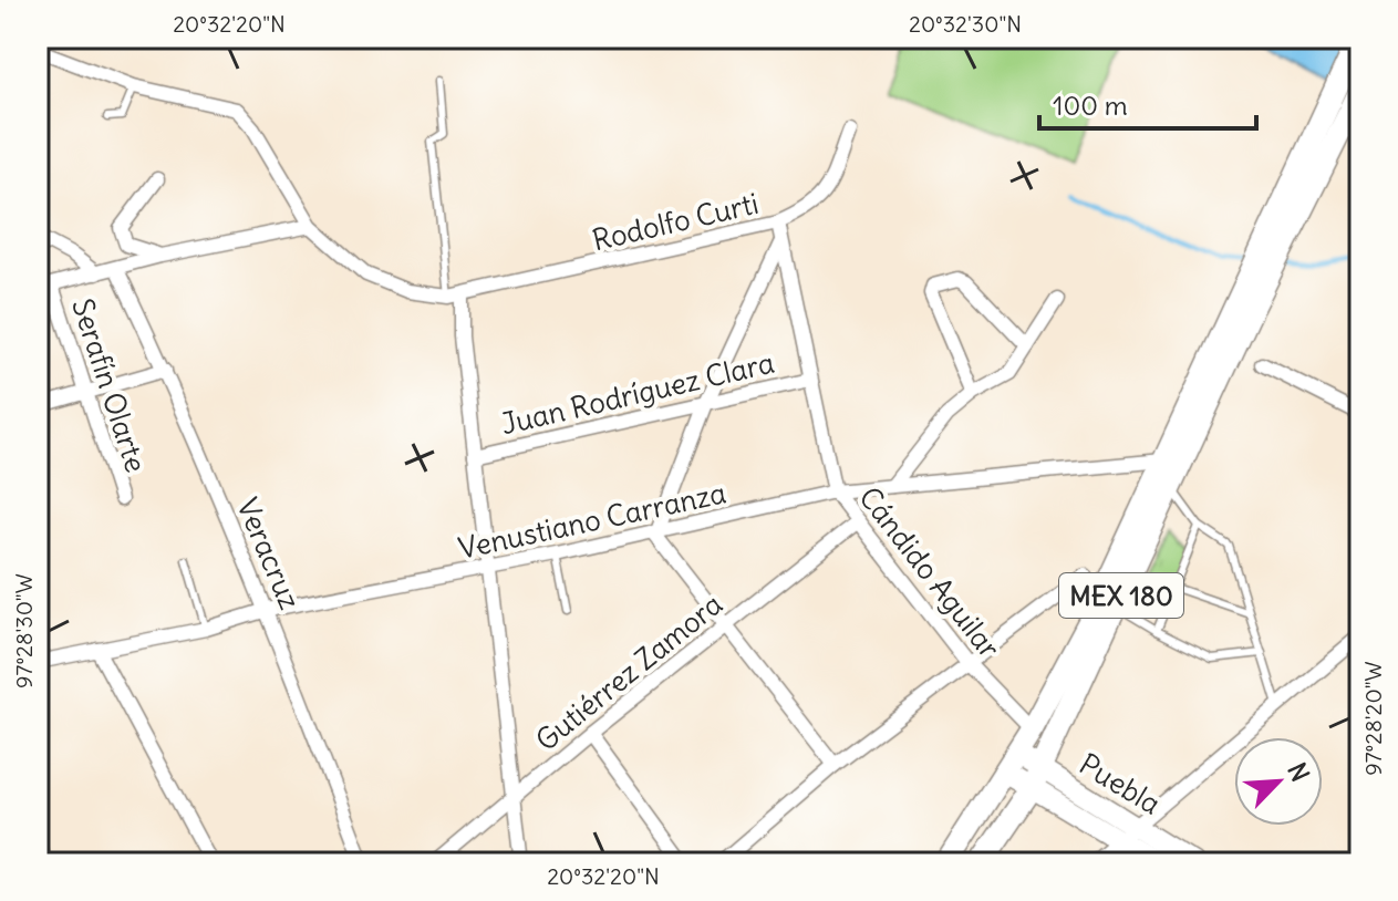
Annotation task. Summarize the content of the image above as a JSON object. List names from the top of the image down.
{
  "streets": {
    "main road": ["MEX 180", "Puebla"],
    "street": [
      "Rodolfo Curti",
      "Serafín Olarte",
      "Juan Rodríguez Clara",
      "Venustiano Carranza",
      "Veracruz",
      "Cándido Aguilar",
      "Gutiérrez Zamora"
    ]
  },
  "crossings": [
    ["Rodolfo Curti", "Cándido Aguilar"],
    ["Juan Rodríguez Clara", "Cándido Aguilar"],
    ["Venustiano Carranza", "Veracruz"],
    ["Venustiano Carranza", "Cándido Aguilar"],
    ["Venustiano Carranza", "MEX 180"],
    ["Cándido Aguilar", "MEX 180"],
    ["Cándido Aguilar", "Gutiérrez Zamora"],
    ["MEX 180", "Puebla"]
  ],
  "scale_bar": "100 m",
  "north": "top right",
  "coordinates": [
    "20°32'20\"N",
    "20°32'30\"N",
    "97°28'30\"W",
    "97°28'20\"W"
  ]
}
